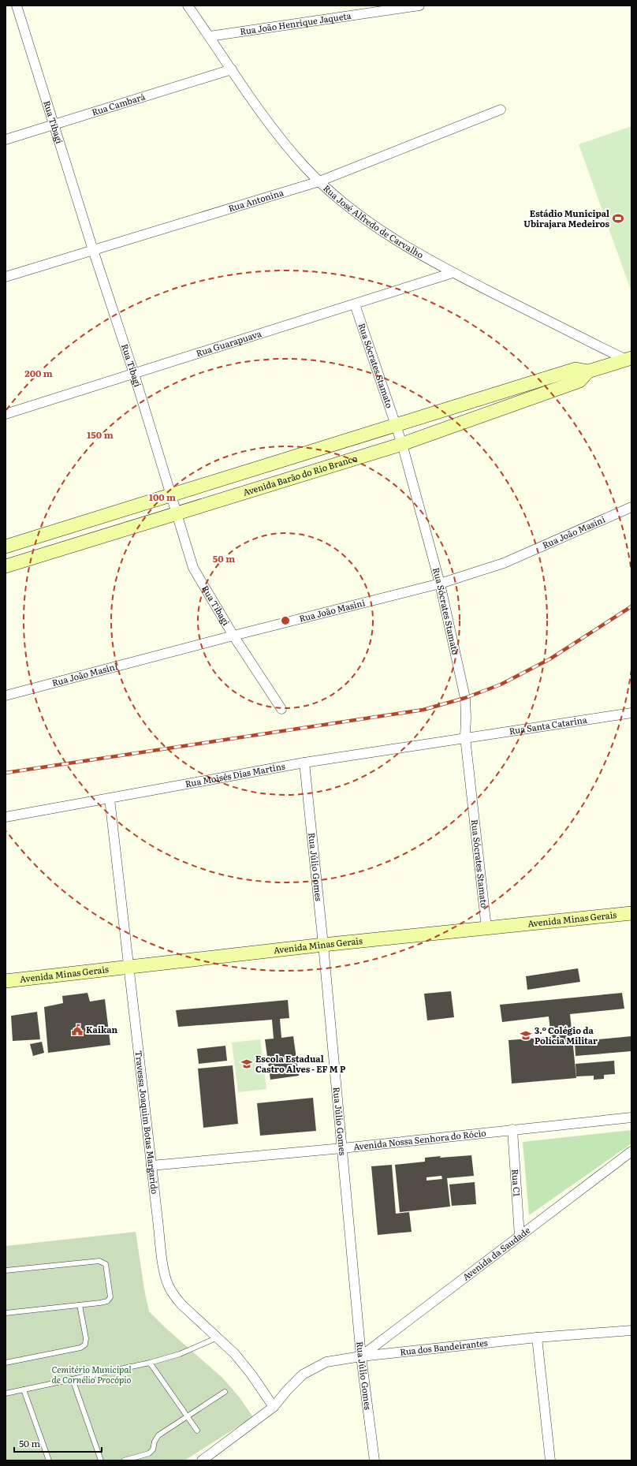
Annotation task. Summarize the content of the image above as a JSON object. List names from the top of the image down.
{
  "streets": {
    "street": [
      "Rua João Henrique Jaqueta",
      "Rua Cambará",
      "Rua Tibagi",
      "Rua Antonina",
      "Rua José Alfredo de Carvalho",
      "Rua Guarapuava",
      "Rua Sócrates Stamato",
      "Avenida Barão do Rio Branco",
      "Rua João Masini",
      "Rua Santa Catarina",
      "Rua Moisés Dias Martins",
      "Rua Júlio Gomes",
      "Avenida Minas Gerais",
      "Travessa Joaquim Botas Margarido",
      "Avenida Nossa Senhora do Rócio",
      "Rua C1",
      "Avenida da Saudade",
      "Rua dos Bandeirantes"
    ]
  },
  "crossings": [
    ["Rua João Henrique Jaqueta", "Rua José Alfredo de Carvalho"],
    ["Rua Cambará", "Rua Tibagi"],
    ["Rua Cambará", "Rua José Alfredo de Carvalho"],
    ["Rua Tibagi", "Rua Antonina"],
    ["Rua Tibagi", "Rua Guarapuava"],
    ["Rua Tibagi", "Avenida Barão do Rio Branco"],
    ["Rua Tibagi", "Rua João Masini"],
    ["Rua Antonina", "Rua José Alfredo de Carvalho"],
    ["Rua José Alfredo de Carvalho", "Rua Guarapuava"],
    ["Rua José Alfredo de Carvalho", "Avenida Barão do Rio Branco"],
    ["Rua Guarapuava", "Rua Sócrates Stamato"],
    ["Rua Sócrates Stamato", "Avenida Barão do Rio Branco"],
    ["Rua Sócrates Stamato", "Rua João Masini"],
    ["Rua Sócrates Stamato", "Rua Santa Catarina"],
    ["Rua Sócrates Stamato", "Rua Moisés Dias Martins"],
    ["Rua Sócrates Stamato", "Avenida Minas Gerais"],
    ["Rua Santa Catarina", "Rua Moisés Dias Martins"],
    ["Rua Moisés Dias Martins", "Rua Júlio Gomes"],
    ["Rua Moisés Dias Martins", "Travessa Joaquim Botas Margarido"],
    ["Rua Júlio Gomes", "Avenida Minas Gerais"],
    ["Rua Júlio Gomes", "Avenida Nossa Senhora do Rócio"],
    ["Rua Júlio Gomes", "Avenida da Saudade"],
    ["Rua Júlio Gomes", "Rua dos Bandeirantes"],
    ["Avenida Minas Gerais", "Travessa Joaquim Botas Margarido"],
    ["Travessa Joaquim Botas Margarido", "Avenida Nossa Senhora do Rócio"],
    ["Travessa Joaquim Botas Margarido", "Rua dos Bandeirantes"],
    ["Avenida Nossa Senhora do Rócio", "Rua C1"],
    ["Rua C1", "Avenida da Saudade"],
    ["Avenida da Saudade", "Rua dos Bandeirantes"]
  ],
  "parks": ["Cemitério Municipal de Cornélio Procópio"],
  "places": {
    "sports": ["Estádio Municipal Ubirajara Medeiros"],
    "public building": ["Kaikan"],
    "school or university": ["3.º Colégio da Polícia Militar", "Escola Estadual Castro Alves - EF M P"]
  },
  "scale_bar": "50 m",
  "rings": [
    "200 m",
    "150 m",
    "100 m",
    "50 m"
  ]
}
